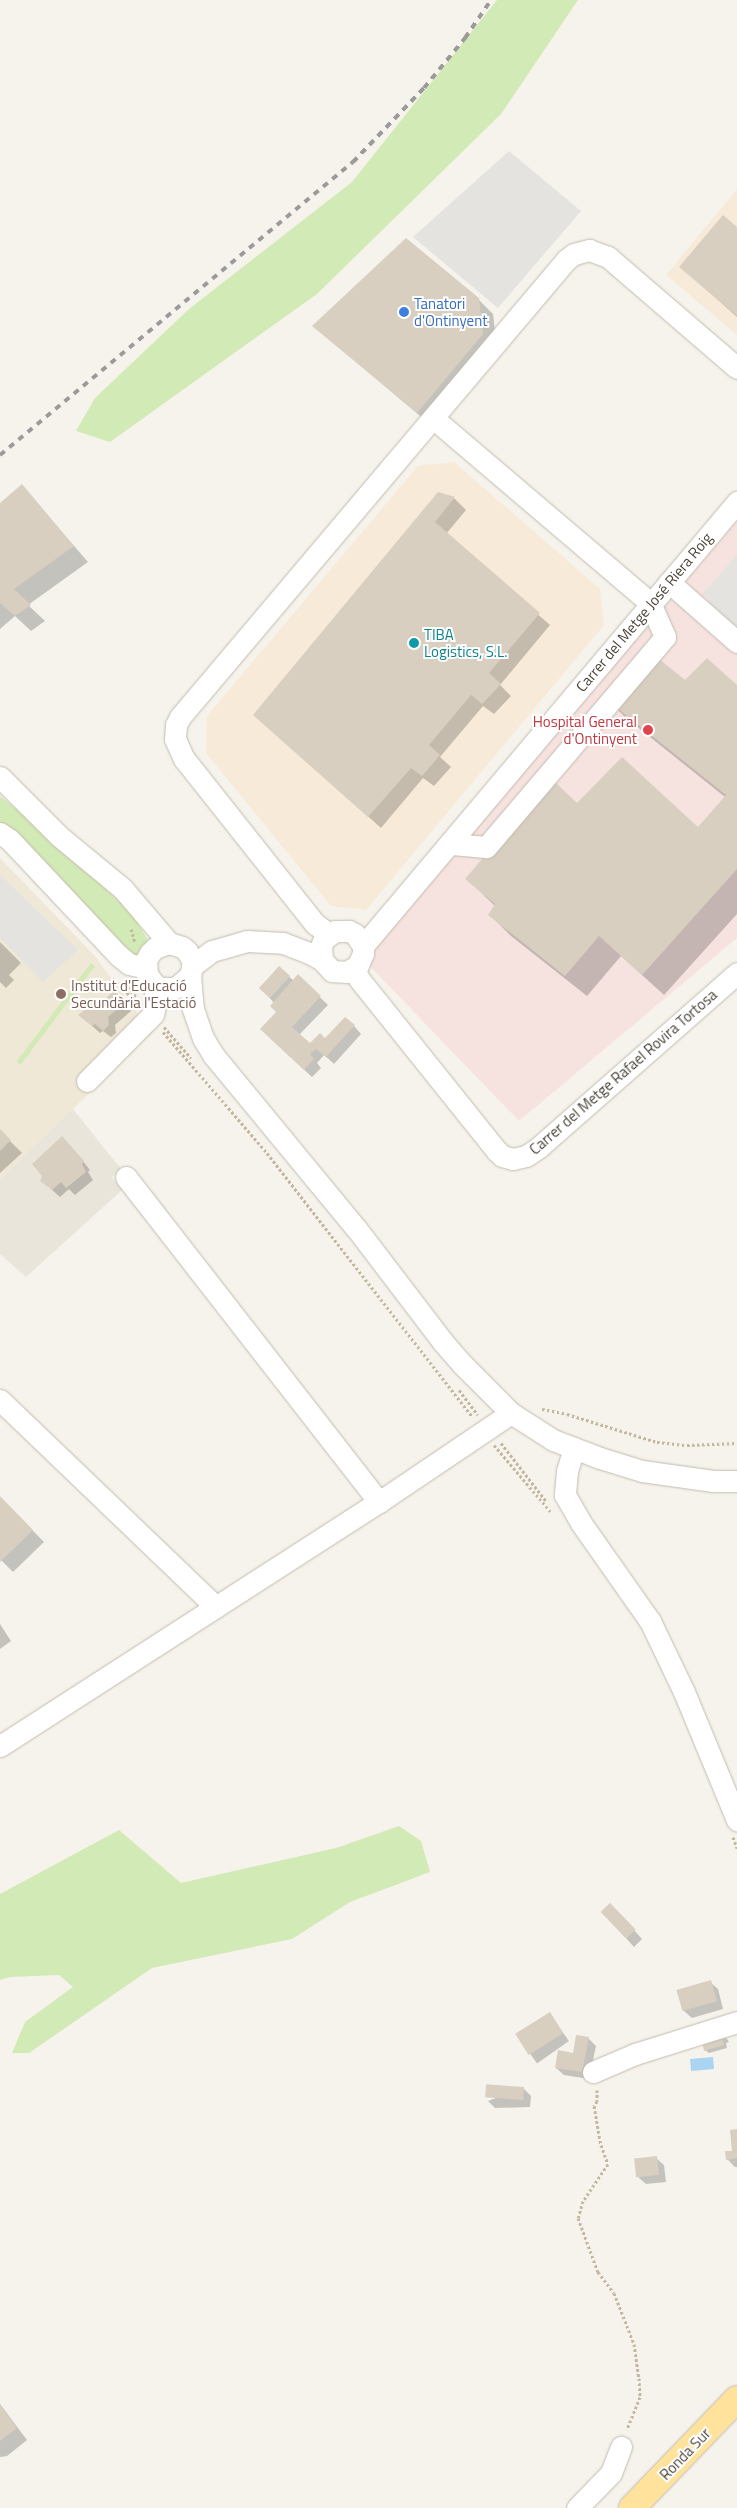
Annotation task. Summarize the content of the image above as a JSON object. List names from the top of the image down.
{
  "streets": {
    "main road": ["Ronda Sur"],
    "street": ["Carrer del Metge José Riera Roig", "Carrer del Metge Rafael Rovira Tortosa"]
  },
  "crossings": [
    ["Carrer del Metge José Riera Roig", "Carrer del Metge Rafael Rovira Tortosa"]
  ],
  "places": [
    "Tanatori d'Ontinyent",
    "TIBA Logistics, S.L.",
    "Hospital General d'Ontinyent",
    "Institut d'Educació Secundària l'Estació"
  ]
}
